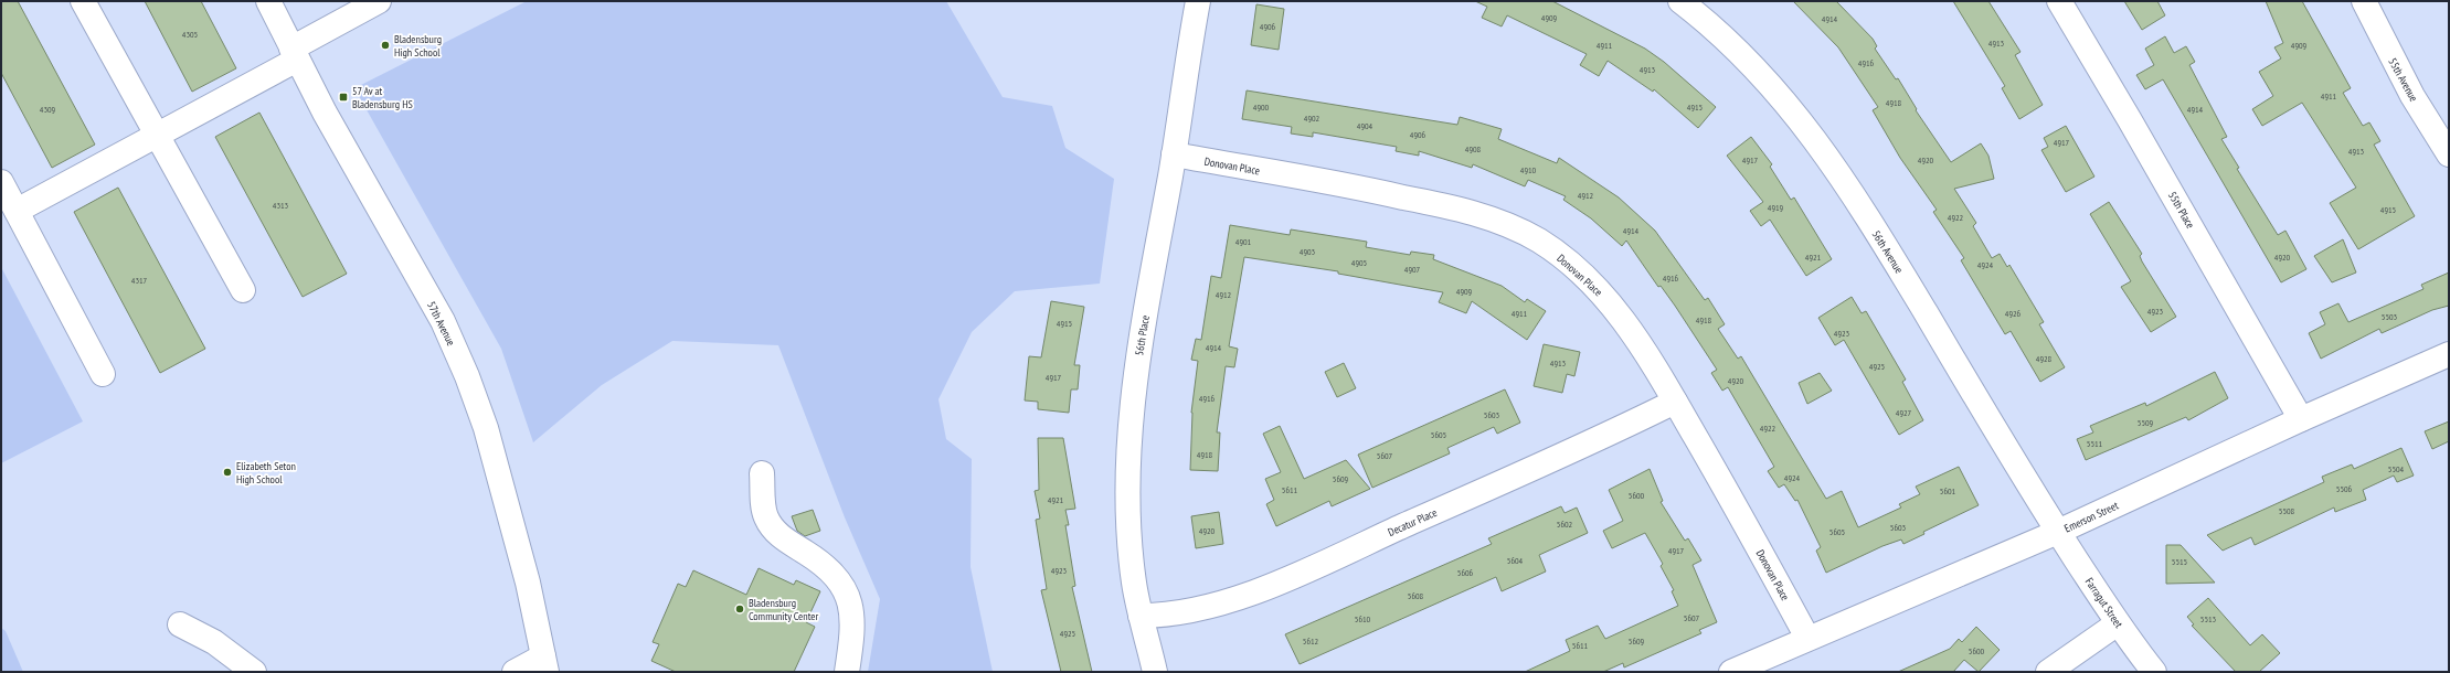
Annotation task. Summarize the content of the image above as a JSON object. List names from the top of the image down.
{
  "streets": {
    "street": [
      "55th Avenue",
      "Donovan Place",
      "55th Place",
      "56th Avenue",
      "57th Avenue",
      "56th Place",
      "Emerson Street",
      "Decatur Place",
      "Farragut Street"
    ]
  },
  "crossings": [
    ["Donovan Place", "56th Place"],
    ["Donovan Place", "Emerson Street"],
    ["Donovan Place", "Decatur Place"],
    ["55th Place", "Emerson Street"],
    ["56th Avenue", "Emerson Street"],
    ["56th Avenue", "Farragut Street"],
    ["56th Place", "Decatur Place"],
    ["Emerson Street", "Farragut Street"]
  ],
  "places": {
    "other": ["Bladensburg High School", "Elizabeth Seton High School", "Bladensburg Community Center"],
    "transit": ["57 Av at Bladensburg HS"]
  },
  "house_numbers": [
    "4909",
    "4914",
    "4906",
    "4305",
    "4913",
    "4911",
    "4909",
    "4916",
    "4913",
    "4911",
    "4918",
    "4900",
    "4915",
    "4309",
    "4914",
    "4902",
    "4904",
    "4906",
    "4917",
    "4908",
    "4913",
    "4917",
    "4920",
    "4910",
    "4912",
    "4313",
    "4919",
    "4915",
    "4922",
    "4914",
    "4901",
    "4903",
    "4921",
    "4920",
    "4905",
    "4924",
    "4907",
    "4916",
    "4317",
    "4909",
    "4912",
    "4923",
    "4911",
    "4926",
    "5503",
    "4918",
    "4915",
    "4923",
    "4914",
    "4928",
    "4913",
    "4925",
    "4917",
    "4920",
    "4916",
    "4927",
    "5603",
    "5509",
    "4922",
    "5605",
    "5511",
    "4918",
    "5607",
    "5504",
    "4924",
    "5609",
    "5506",
    "5611",
    "5601",
    "5600",
    "4921",
    "5508",
    "5602",
    "5603",
    "4920",
    "5605",
    "4917",
    "5604",
    "5515",
    "4923",
    "5606",
    "5608",
    "5607",
    "5610",
    "5513",
    "4925",
    "5612",
    "5609",
    "5611",
    "5600"
  ]
}
